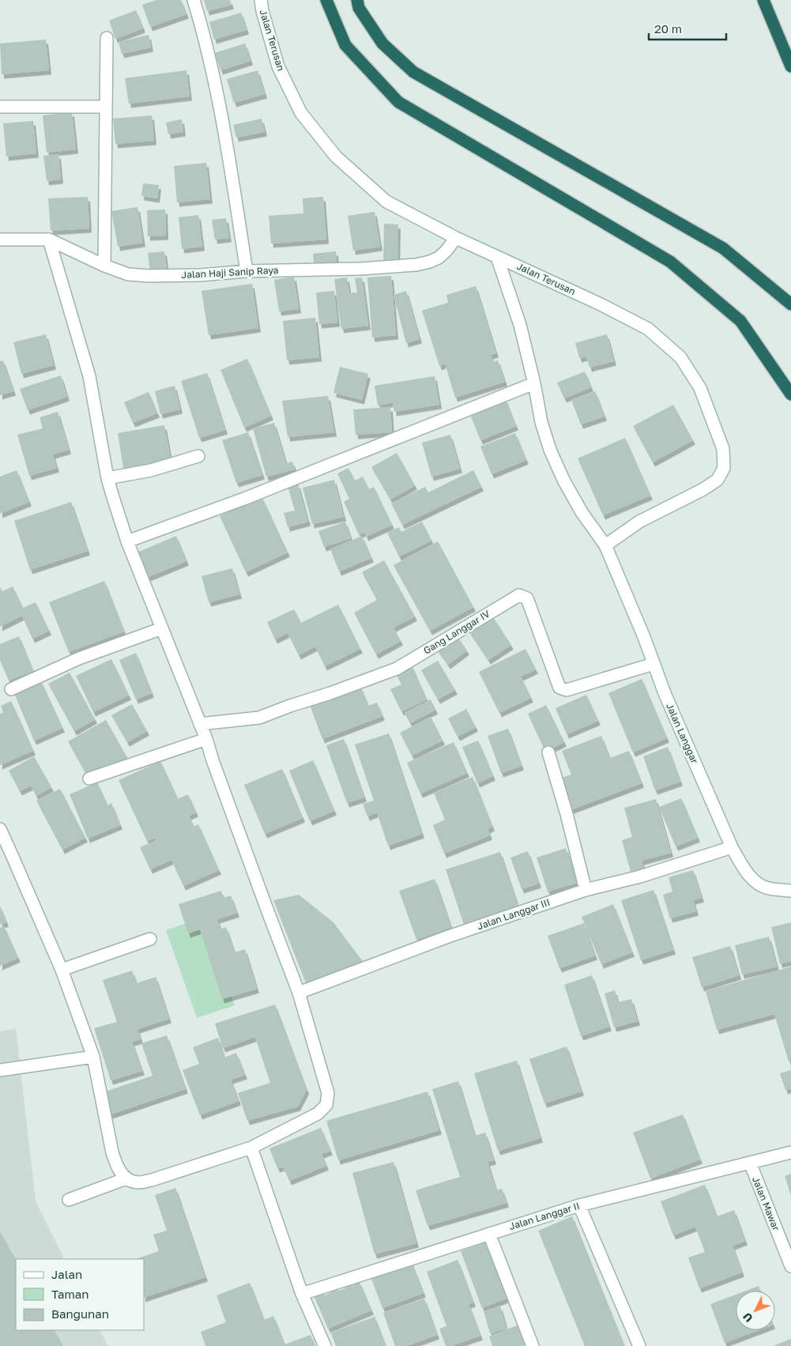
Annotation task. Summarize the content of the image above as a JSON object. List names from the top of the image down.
{
  "streets": {
    "street": [
      "Jalan Terusan",
      "Jalan Haji Sanip Raya",
      "Gang Langgar IV",
      "Jalan Langgar",
      "Jalan Langgar III",
      "Jalan Mawar",
      "Jalan Langgar II"
    ]
  },
  "crossings": [
    ["Jalan Terusan", "Jalan Haji Sanip Raya"],
    ["Jalan Terusan", "Jalan Langgar"],
    ["Gang Langgar IV", "Jalan Langgar"],
    ["Jalan Langgar", "Jalan Langgar III"],
    ["Jalan Mawar", "Jalan Langgar II"]
  ],
  "legend": ["Jalan", "Taman", "Bangunan"],
  "scale_bar": "20 m",
  "north": "bottom left"
}
